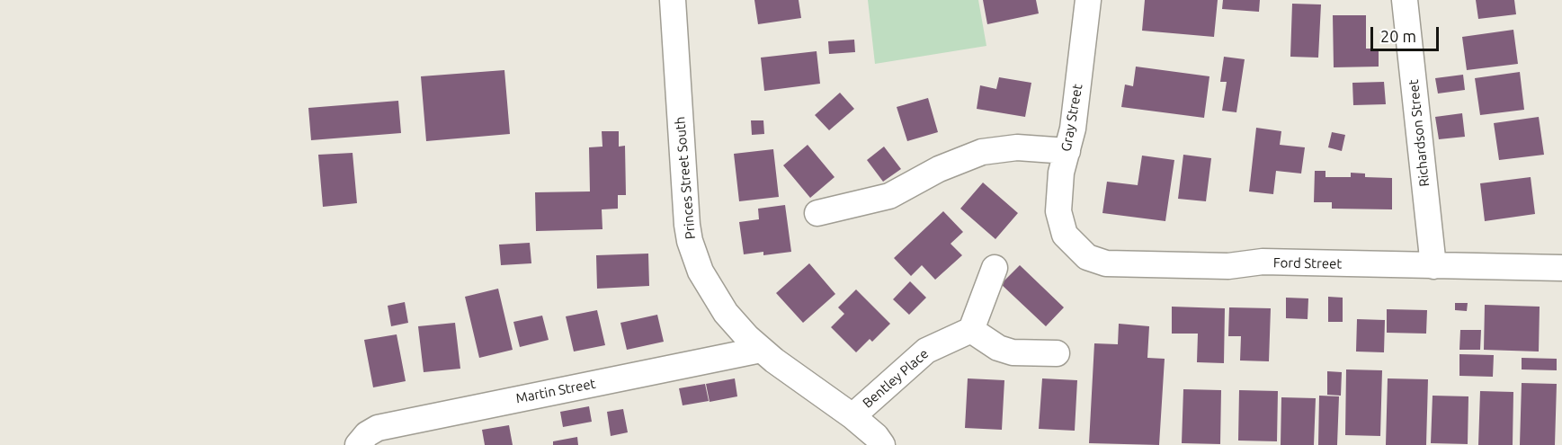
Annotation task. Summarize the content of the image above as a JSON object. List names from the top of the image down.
{
  "streets": {
    "street": [
      "Gray Street",
      "Richardson Street",
      "Princes Street South",
      "Ford Street",
      "Bentley Place",
      "Martin Street"
    ]
  },
  "crossings": [
    ["Gray Street", "Ford Street"],
    ["Richardson Street", "Ford Street"],
    ["Princes Street South", "Bentley Place"],
    ["Princes Street South", "Martin Street"]
  ],
  "scale_bar": "20 m"
}
